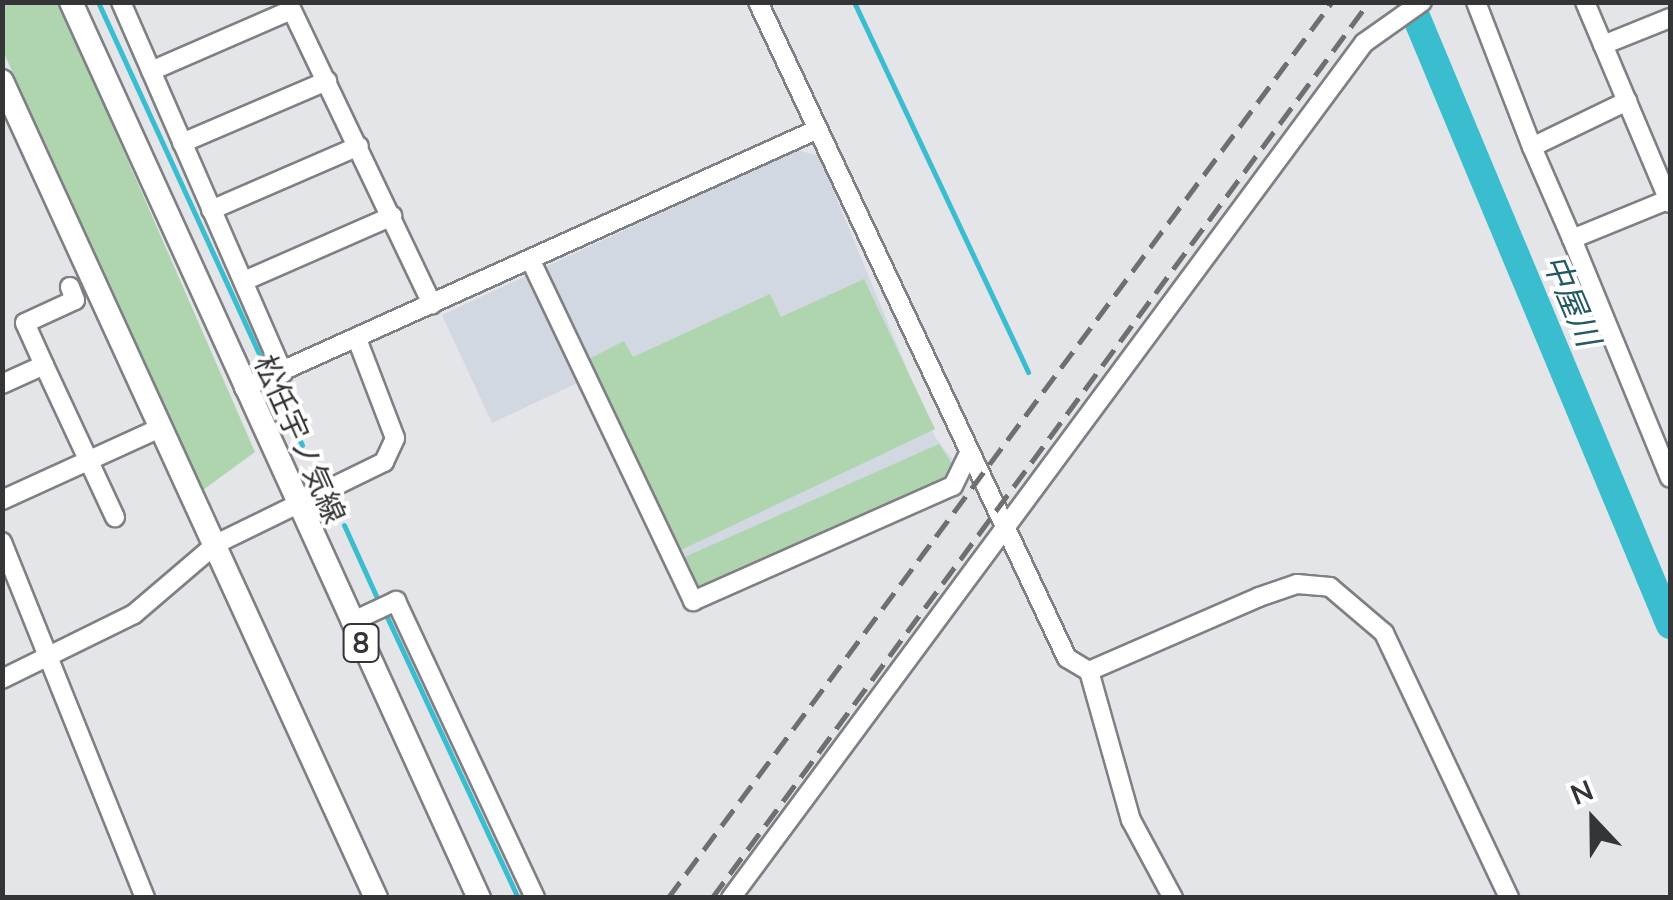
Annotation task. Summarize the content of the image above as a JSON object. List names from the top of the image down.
{
  "streets": {
    "main road": ["松任宇ノ気線", "8"]
  },
  "water": ["中屋川"],
  "north": "top"
}
